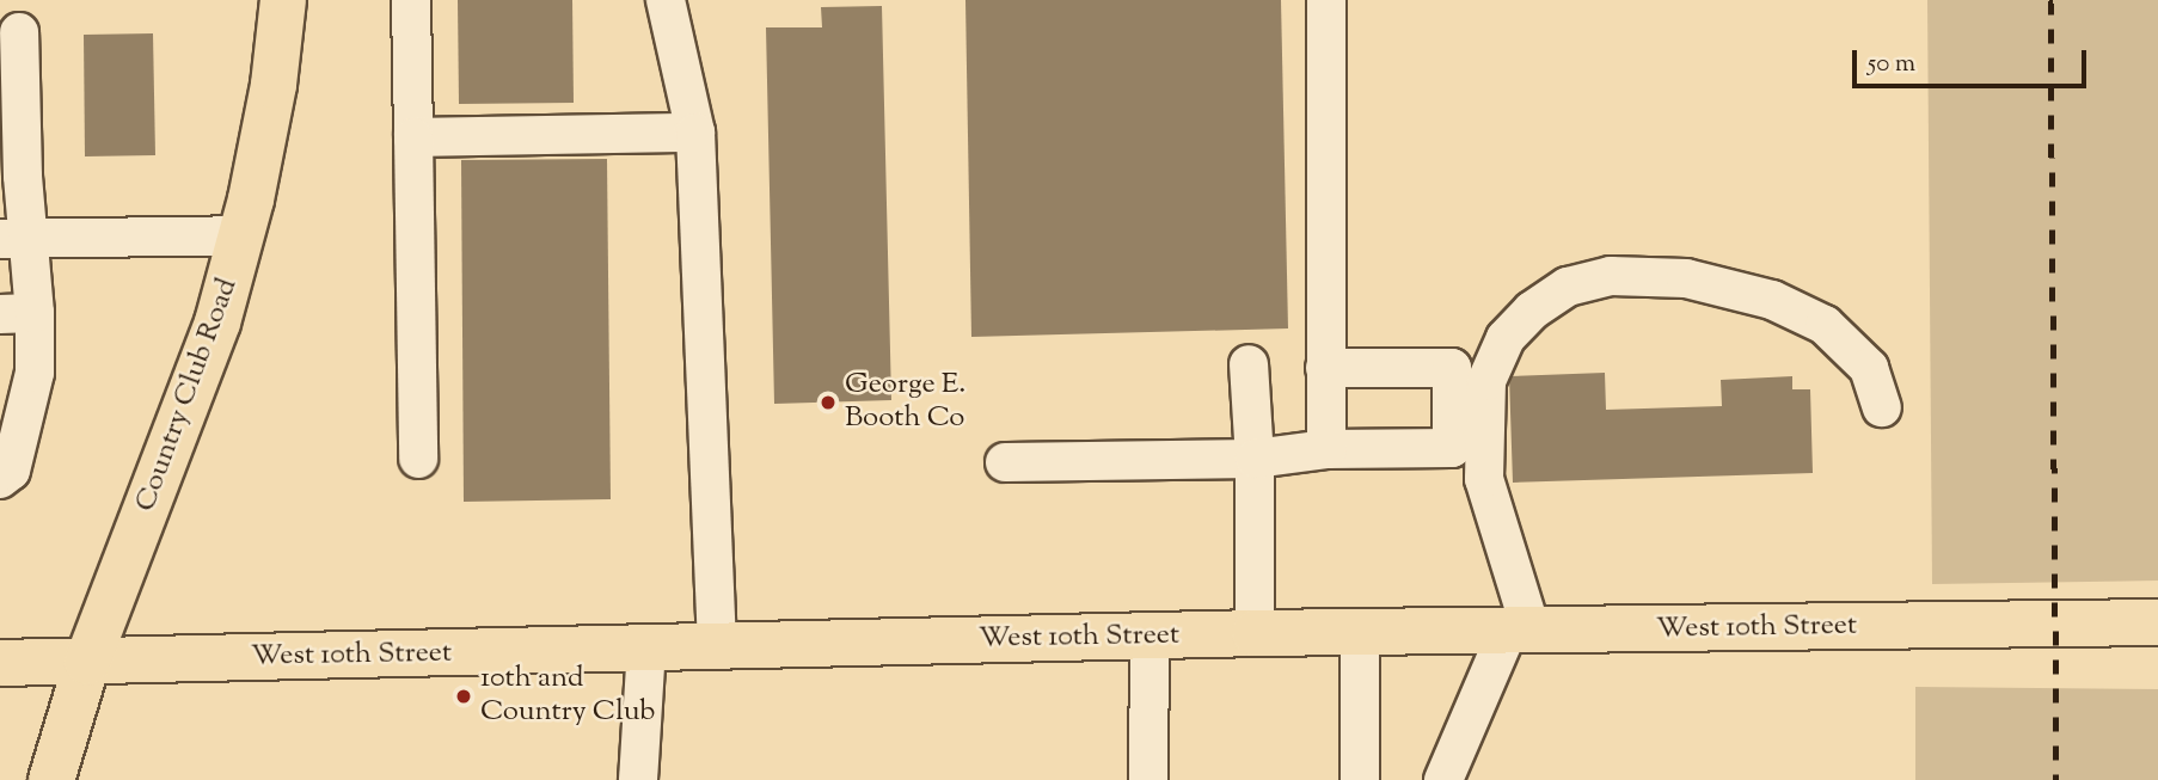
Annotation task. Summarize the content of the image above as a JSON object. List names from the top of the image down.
{
  "streets": {
    "main road": ["Country Club Road", "West 10th Street"]
  },
  "crossings": [
    ["Country Club Road", "West 10th Street"]
  ],
  "places": ["George E. Booth Co", "10th and Country Club"],
  "scale_bar": "50 m"
}
